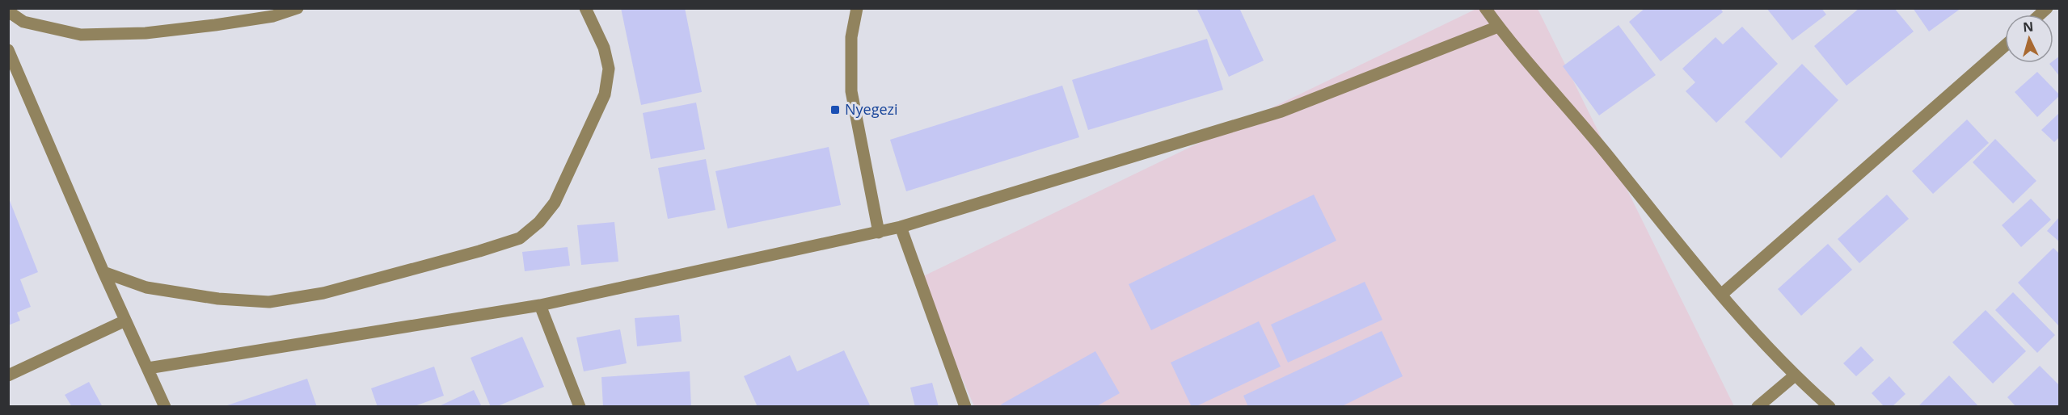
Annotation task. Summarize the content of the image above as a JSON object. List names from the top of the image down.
{
  "places": {
    "transit": ["Nyegezi"]
  },
  "north": "top"
}
